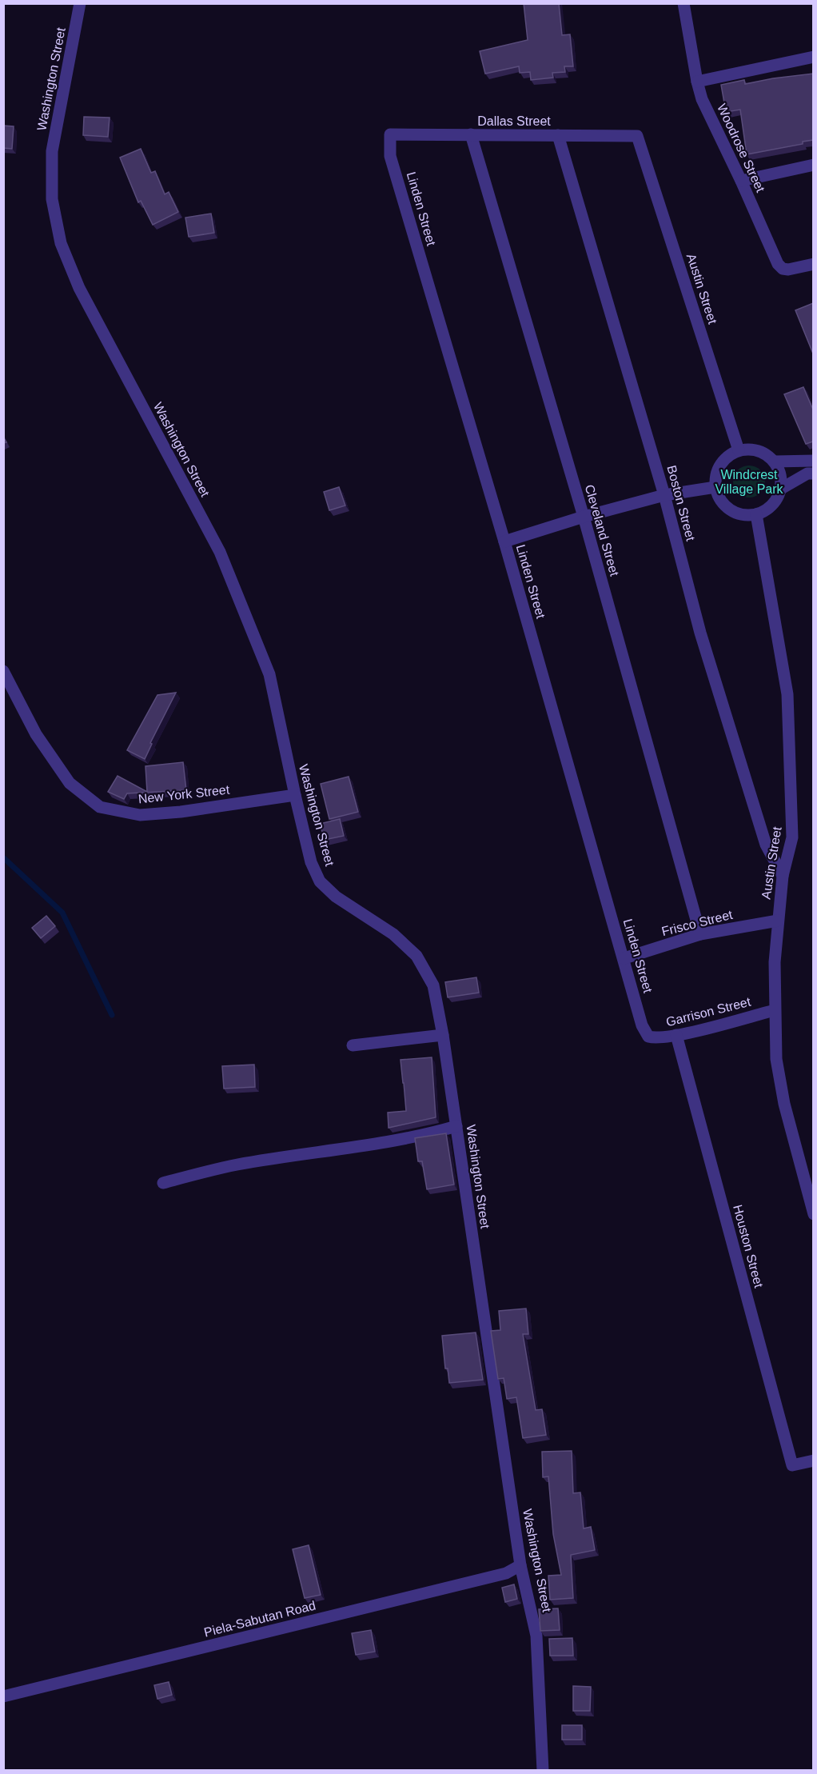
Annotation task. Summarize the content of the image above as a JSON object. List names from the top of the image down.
{
  "streets": {
    "street": [
      "Washington Street",
      "Dallas Street",
      "Woodrose Street",
      "Linden Street",
      "Austin Street",
      "Boston Street",
      "Cleveland Street",
      "New York Street",
      "Frisco Street",
      "Garrison Street",
      "Houston Street",
      "Piela-Sabutan Road"
    ]
  },
  "crossings": [
    ["Washington Street", "New York Street"],
    ["Washington Street", "Piela-Sabutan Road"],
    ["Dallas Street", "Linden Street"],
    ["Dallas Street", "Austin Street"],
    ["Dallas Street", "Boston Street"],
    ["Dallas Street", "Cleveland Street"],
    ["Linden Street", "Frisco Street"],
    ["Linden Street", "Garrison Street"],
    ["Austin Street", "Boston Street"],
    ["Austin Street", "Frisco Street"],
    ["Austin Street", "Garrison Street"],
    ["Cleveland Street", "Frisco Street"],
    ["Garrison Street", "Houston Street"]
  ],
  "parks": ["Windcrest Village Park"]
}
